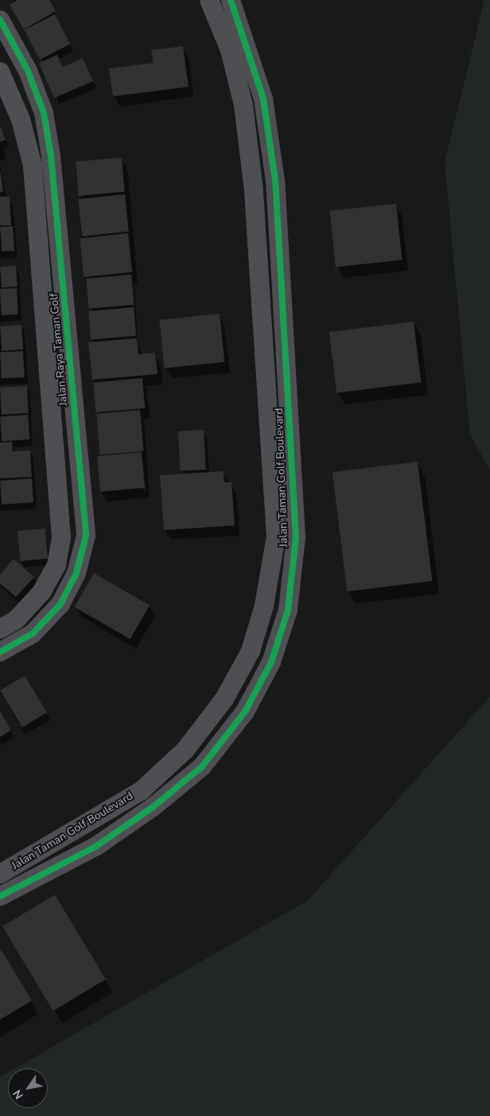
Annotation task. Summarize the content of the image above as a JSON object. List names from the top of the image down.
{
  "streets": {
    "street": ["Jalan Raya Taman Golf", "Jalan Taman Golf Boulevard"]
  },
  "north": "bottom left"
}
